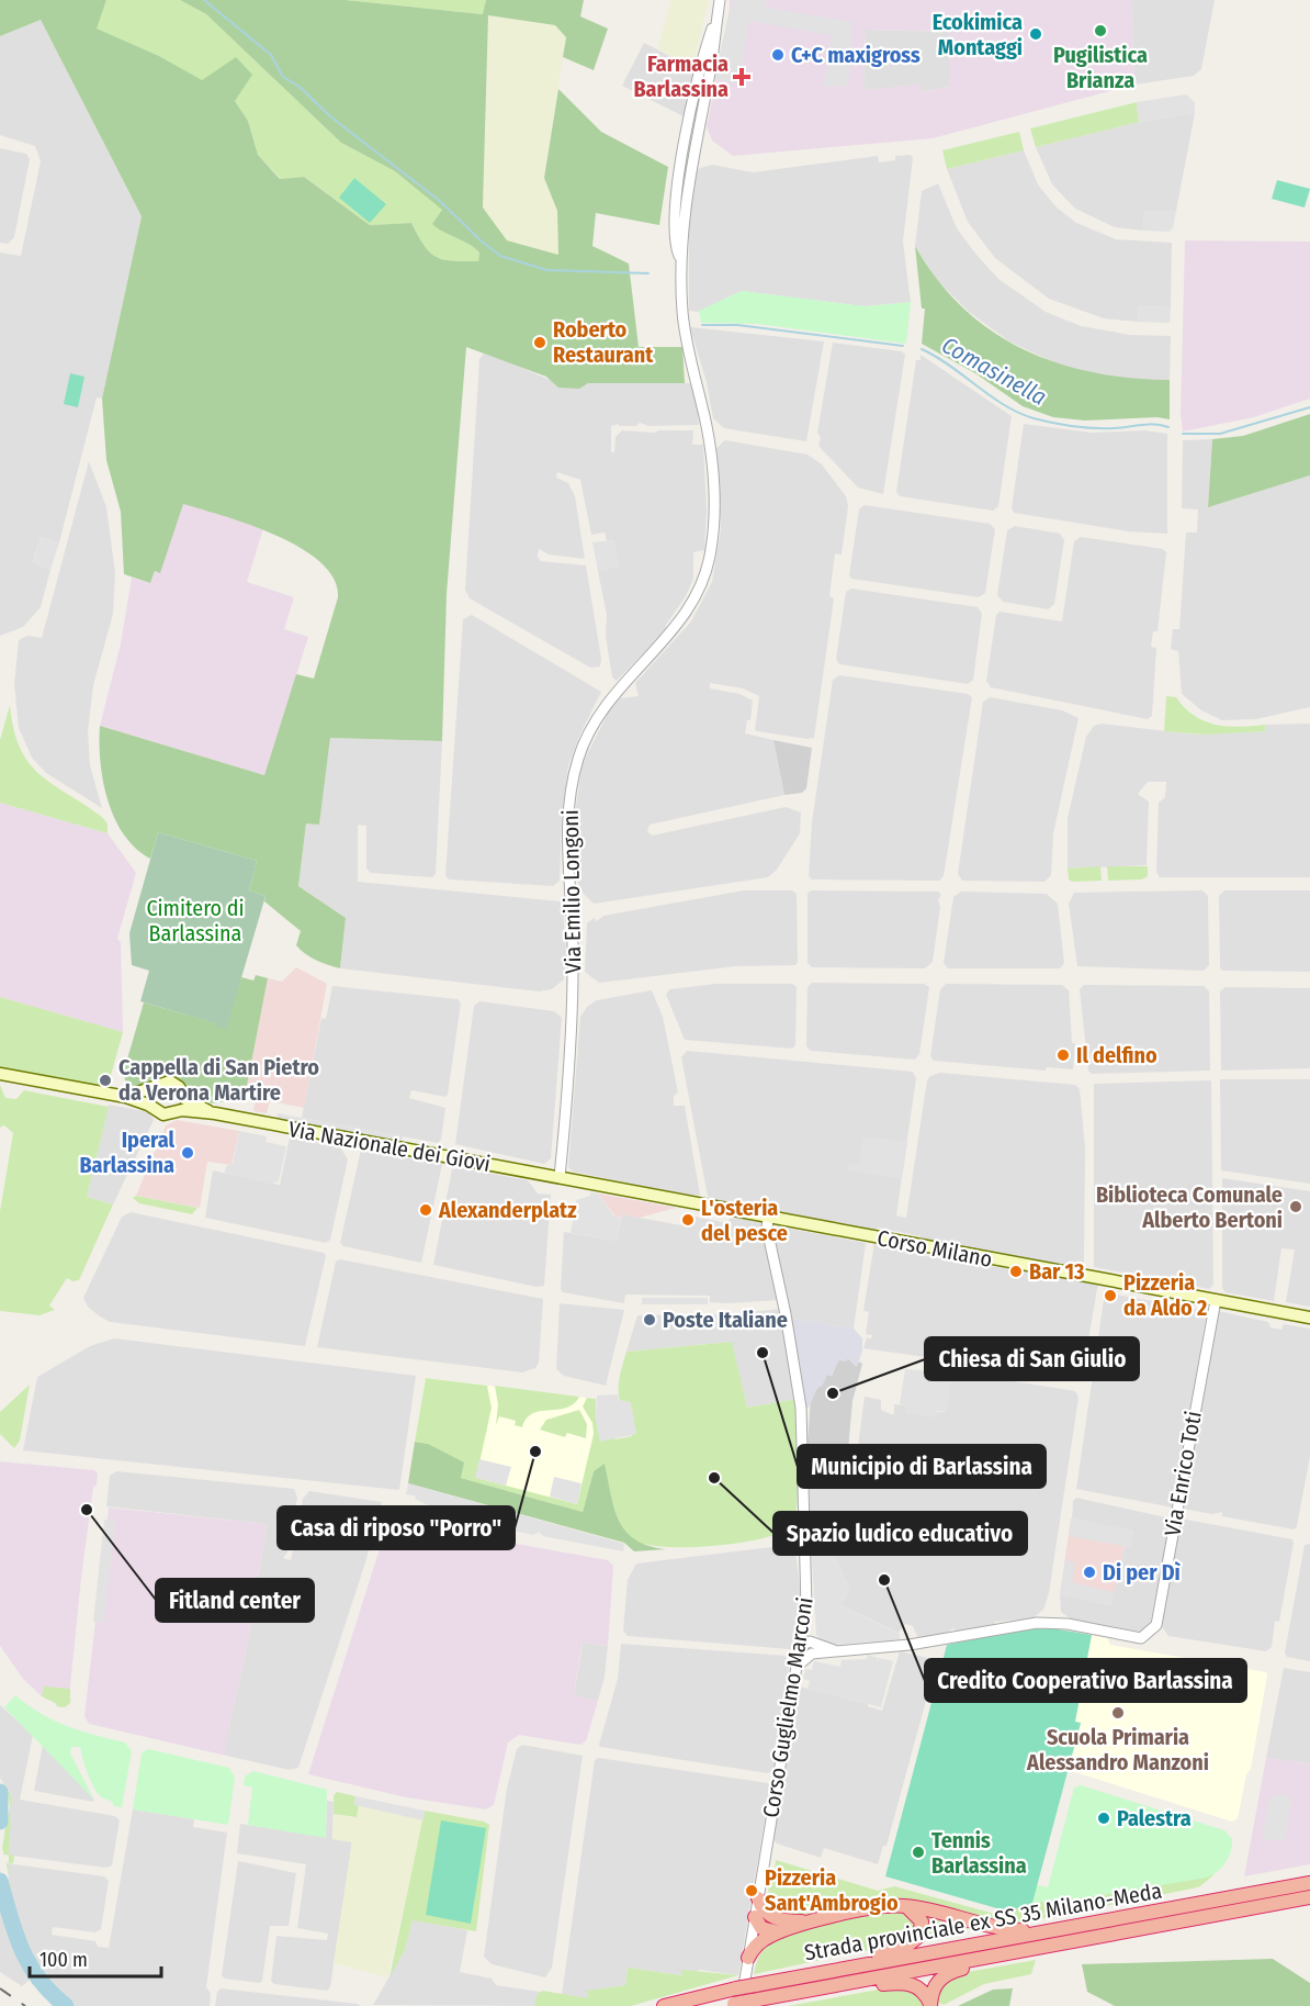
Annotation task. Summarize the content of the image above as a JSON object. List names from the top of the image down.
{
  "streets": {
    "highway": ["Strada provinciale ex SS 35 Milano-Meda"],
    "main road": ["Via Nazionale dei Giovi", "Corso Milano"],
    "street": ["Via Emilio Longoni", "Via Enrico Toti", "Corso Guglielmo Marconi"]
  },
  "crossings": [
    ["Via Emilio Longoni", "Via Nazionale dei Giovi"],
    ["Via Emilio Longoni", "Corso Milano"],
    ["Via Nazionale dei Giovi", "Corso Milano"],
    ["Corso Milano", "Via Enrico Toti"],
    ["Corso Milano", "Corso Guglielmo Marconi"],
    ["Corso Guglielmo Marconi", "Strada provinciale ex SS 35 Milano-Meda"]
  ],
  "water": ["Comasinella"],
  "parks": ["Cimitero di Barlassina"],
  "places": {
    "other": [
      "Pugilistica Brianza",
      "Ecokimica Montaggi",
      "C+C maxigross",
      "Roberto Restaurant",
      "Il delfino",
      "Cappella di San Pietro da Verona Martire",
      "Iperal Barlassina",
      "Biblioteca Comunale Alberto Bertoni",
      "Alexanderplatz",
      "L'osteria del pesce",
      "Bar 13",
      "Pizzeria da Aldo 2",
      "Poste Italiane",
      "Municipio di Barlassina",
      "Chiesa di San Giulio",
      "Casa di riposo \"Porro\"",
      "Spazio ludico educativo",
      "Fitland center",
      "Di per Dì",
      "Credito Cooperativo Barlassina",
      "Scuola Primaria Alessandro Manzoni",
      "Palestra",
      "Tennis Barlassina",
      "Pizzeria Sant'Ambrogio"
    ],
    "health": ["Farmacia Barlassina"]
  },
  "scale_bar": "100 m"
}
